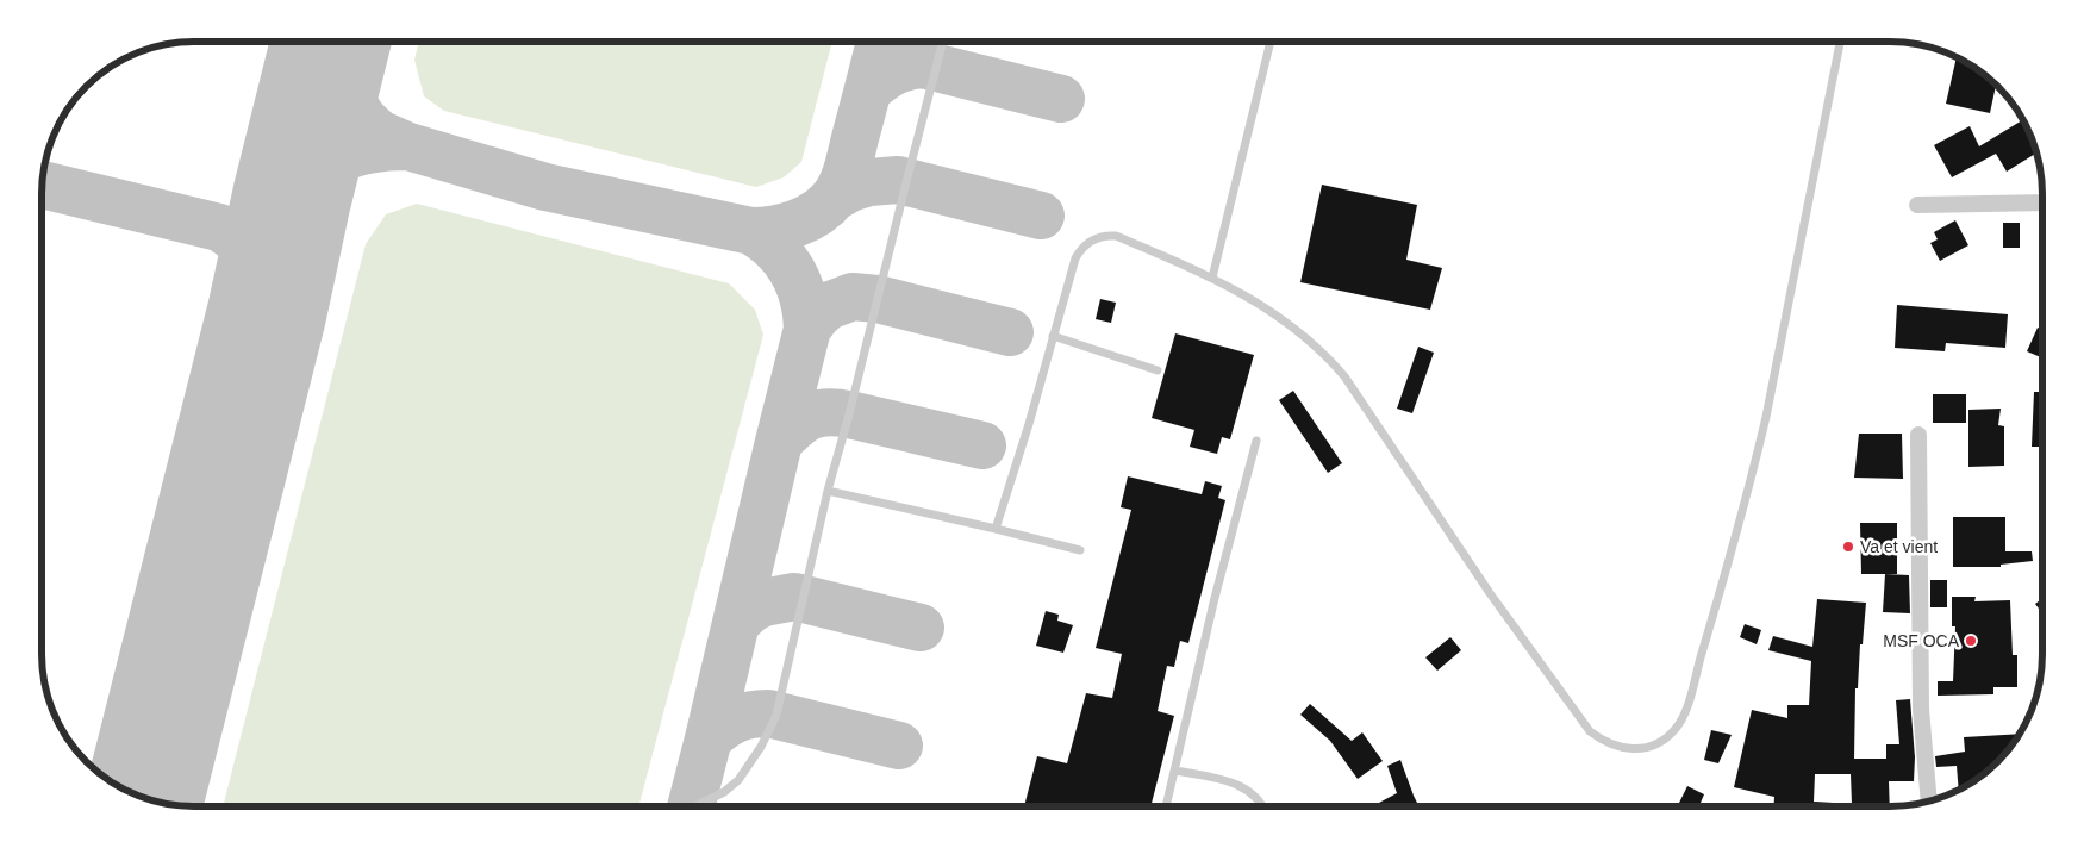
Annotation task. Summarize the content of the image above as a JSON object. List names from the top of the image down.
{
  "places": ["Va et vient", "MSF OCA"]
}
